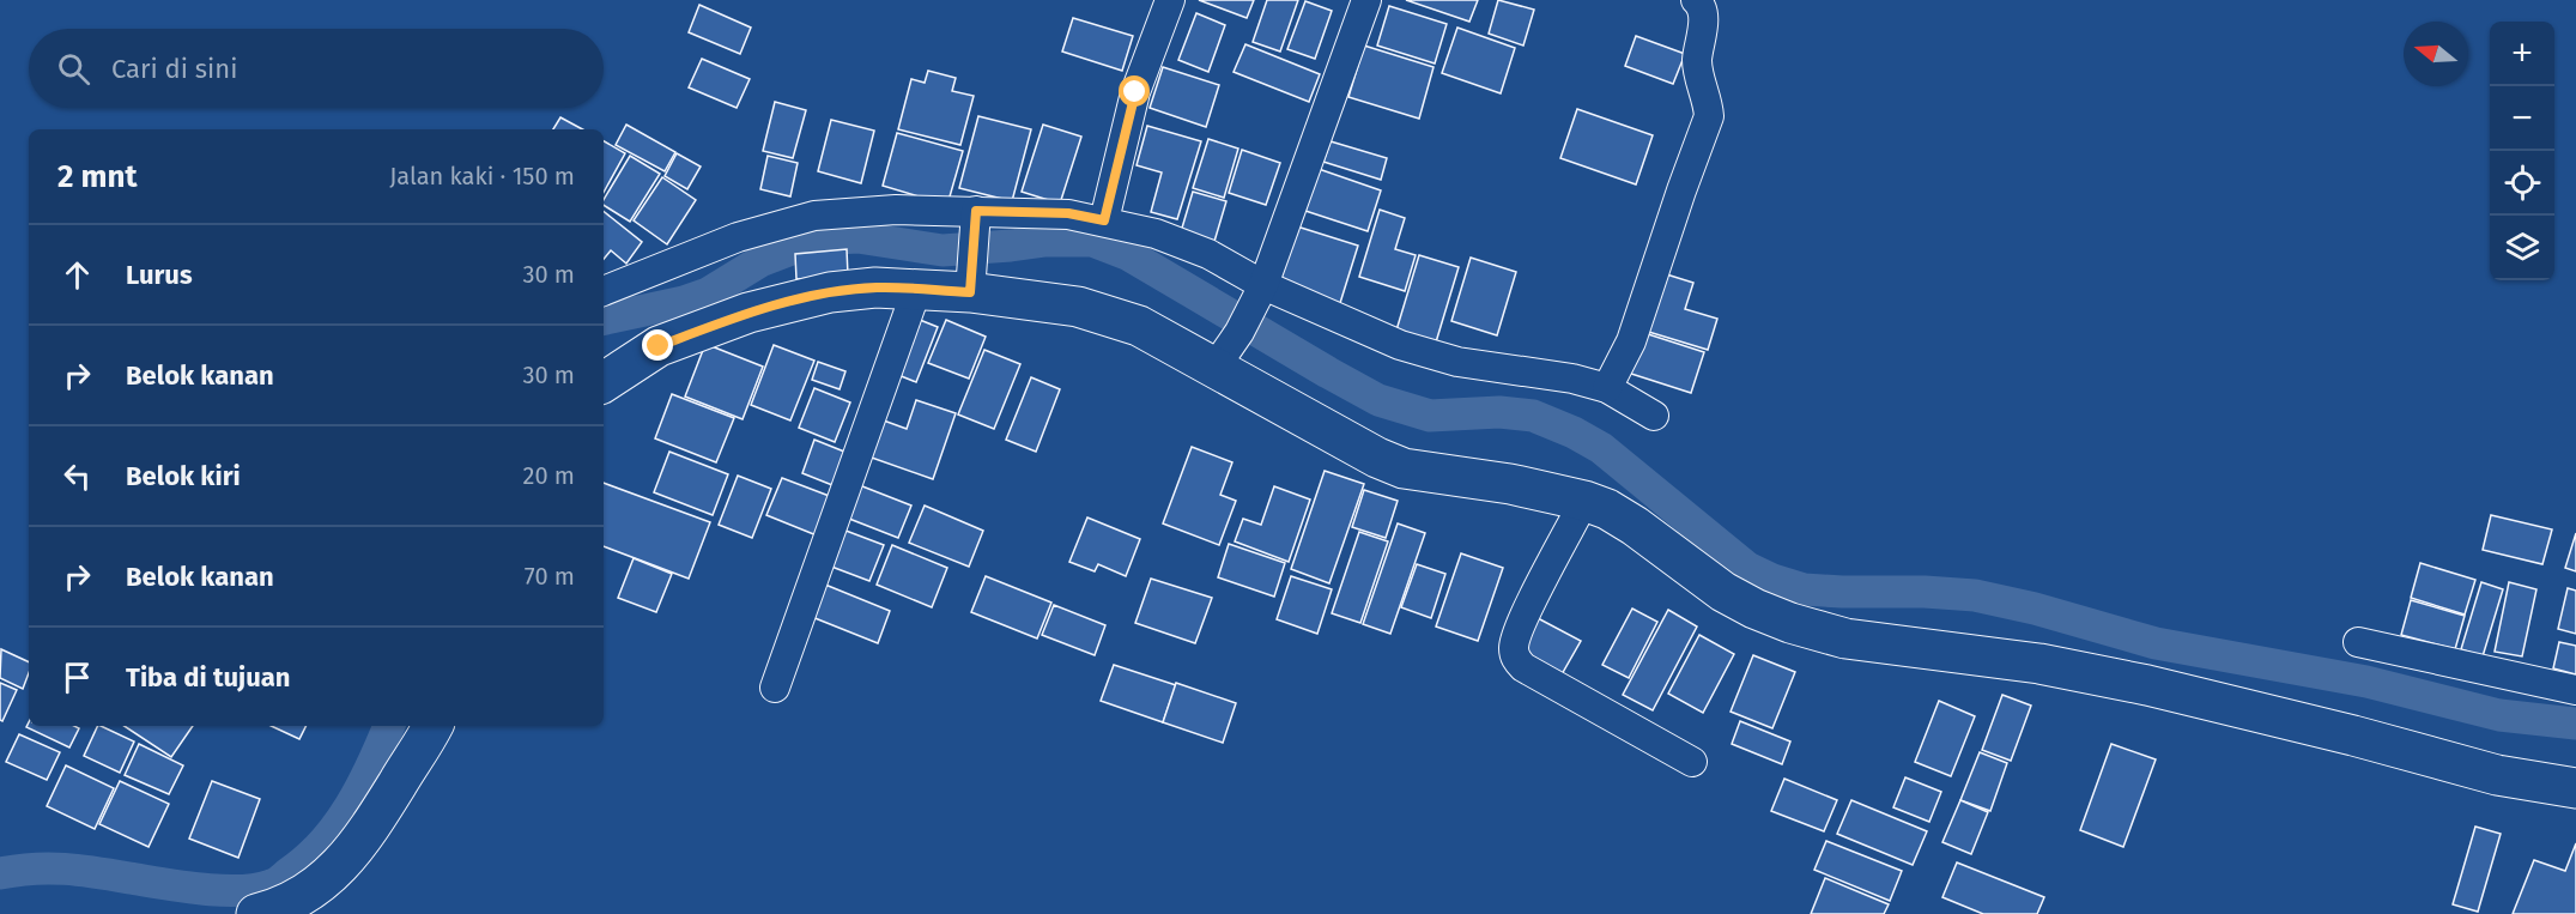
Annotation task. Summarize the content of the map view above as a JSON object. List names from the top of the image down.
{
  "north": "left",
  "page": {
    "map_buttons": ["+", "−"],
    "search": "Cari di sini",
    "heading": ["2 mnt", "Jalan kaki · 150 m"],
    "list": [
      ["Lurus", "30 m"],
      ["Belok kanan", "30 m"],
      ["Belok kiri", "20 m"],
      ["Belok kanan", "70 m"],
      "Tiba di tujuan"
    ]
  }
}
